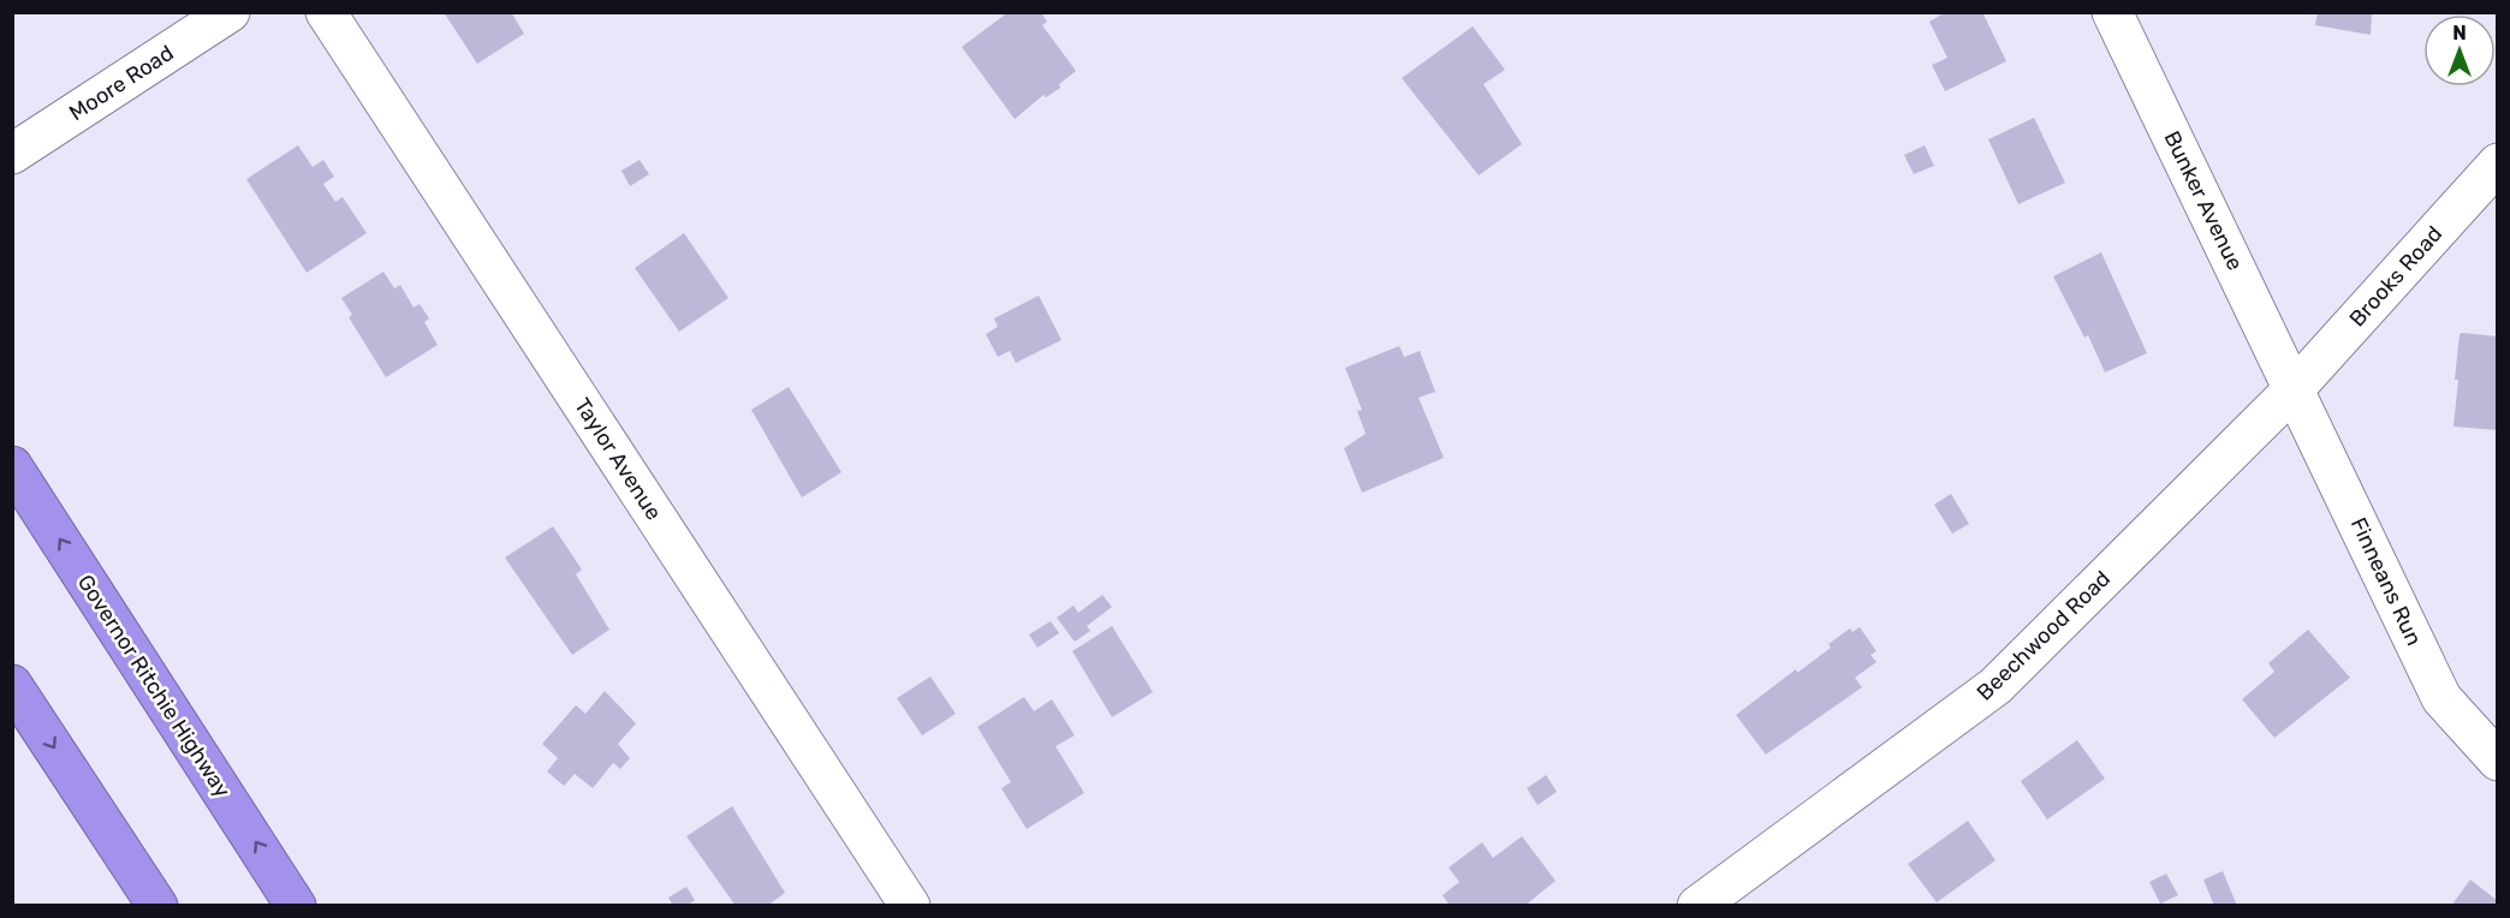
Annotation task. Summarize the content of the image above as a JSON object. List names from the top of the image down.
{
  "streets": {
    "highway": ["Governor Ritchie Highway"],
    "street": [
      "Moore Road",
      "Bunker Avenue",
      "Brooks Road",
      "Taylor Avenue",
      "Finneans Run",
      "Beechwood Road"
    ]
  },
  "crossings": [
    ["Bunker Avenue", "Brooks Road"],
    ["Bunker Avenue", "Finneans Run"],
    ["Bunker Avenue", "Beechwood Road"],
    ["Brooks Road", "Finneans Run"],
    ["Brooks Road", "Beechwood Road"],
    ["Finneans Run", "Beechwood Road"]
  ],
  "north": "top"
}
